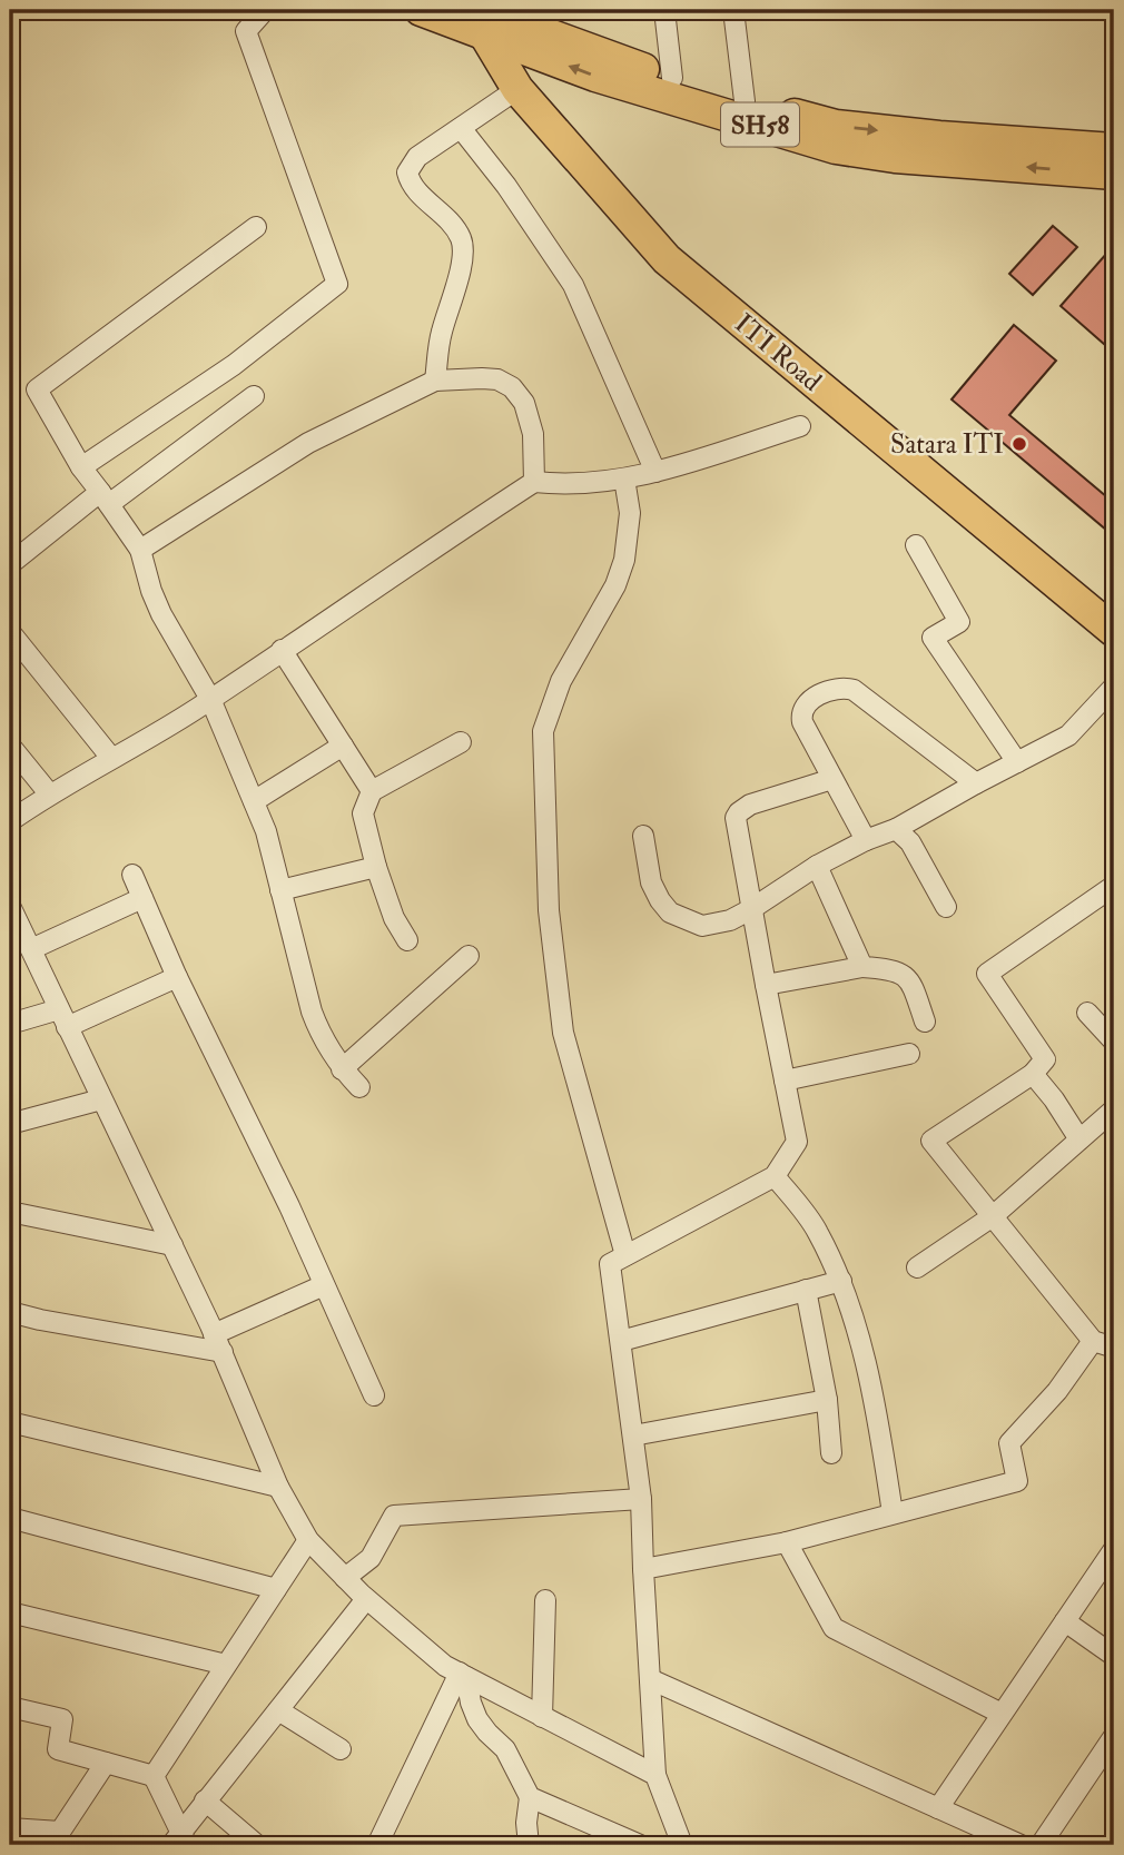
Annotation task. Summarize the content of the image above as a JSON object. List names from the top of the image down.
{
  "streets": {
    "main road": ["SH58", "ITI Road"]
  },
  "crossings": [
    ["SH58", "ITI Road"]
  ],
  "places": ["Satara ITI"]
}
